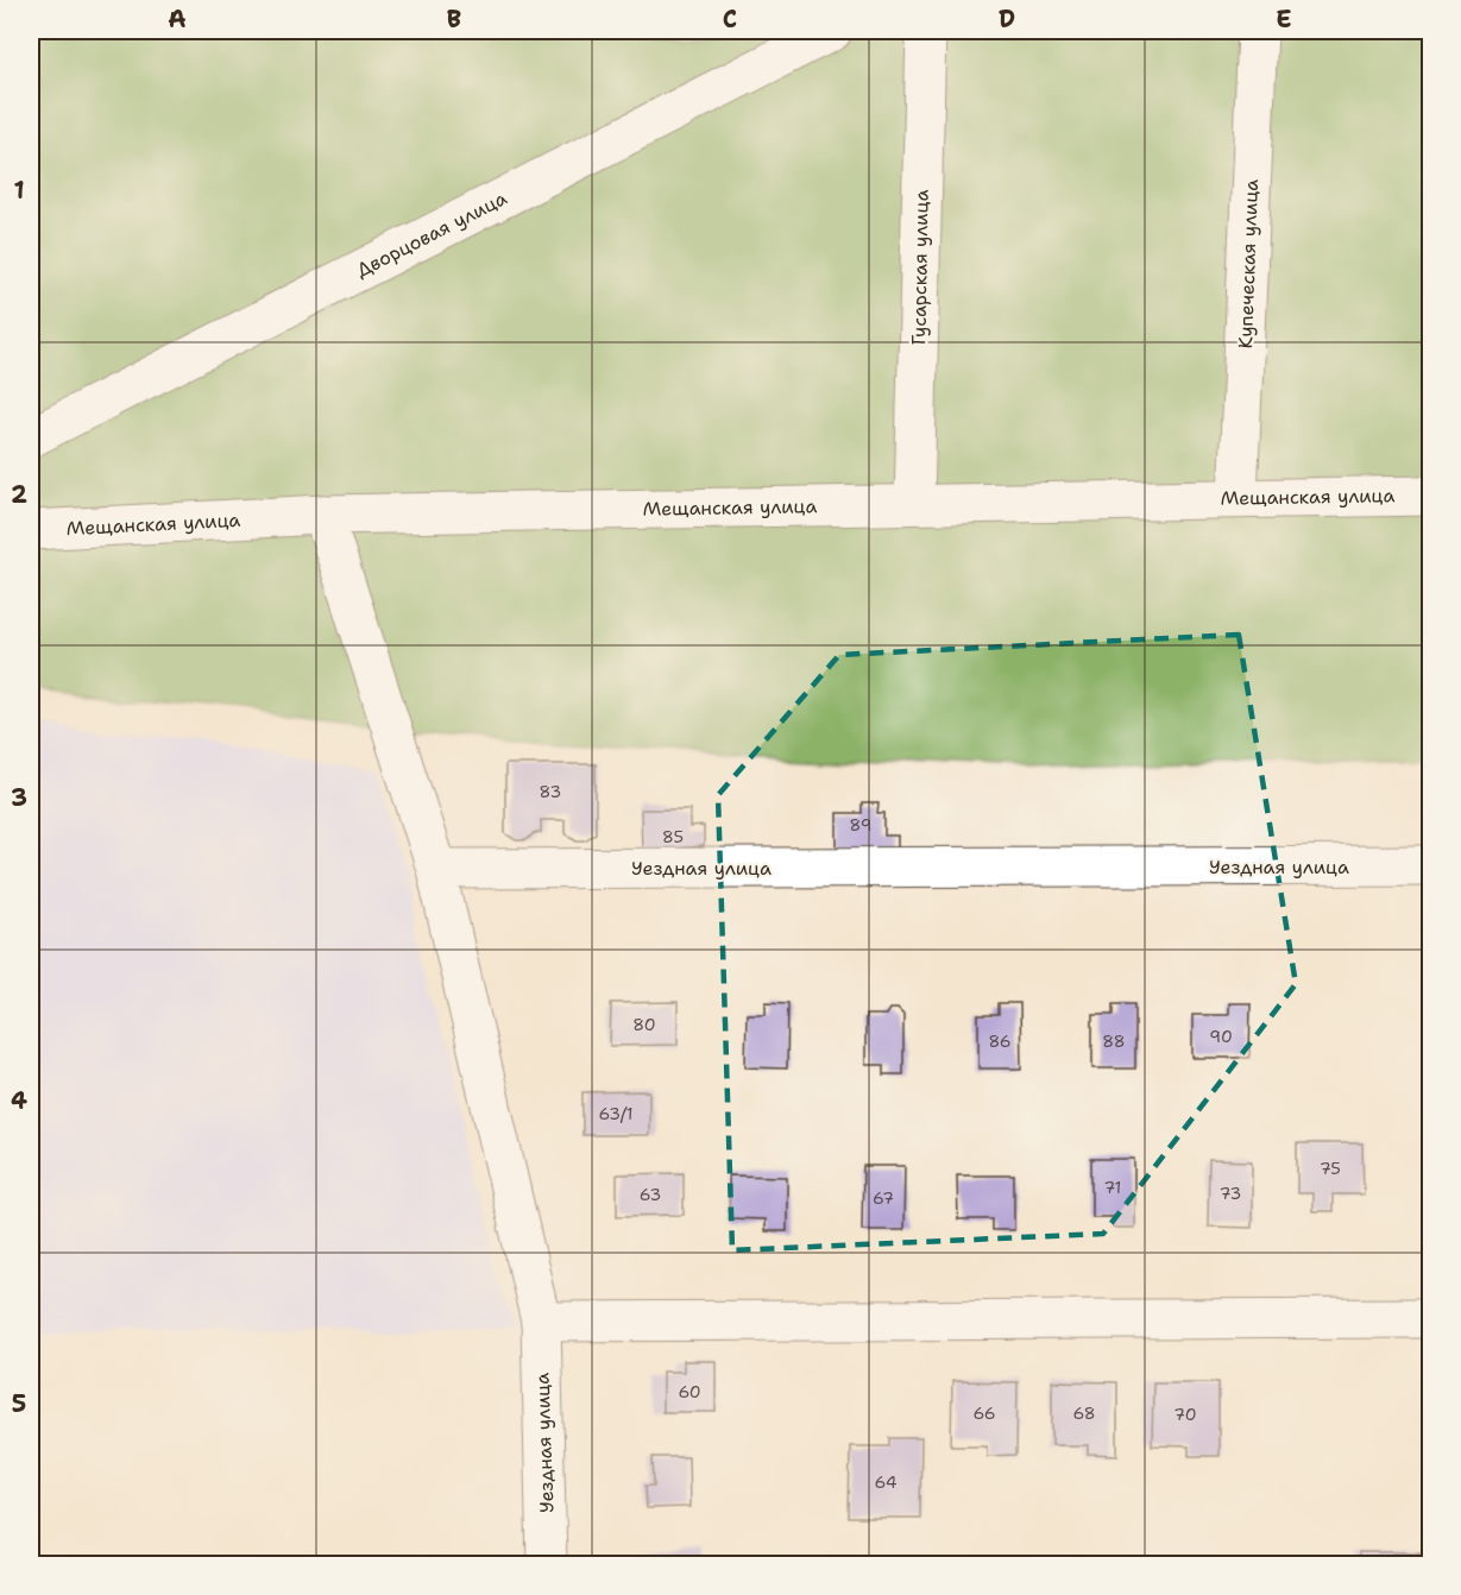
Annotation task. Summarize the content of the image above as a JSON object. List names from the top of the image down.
{
  "streets": {
    "street": [
      "Дворцовая улица",
      "Купеческая улица",
      "Гусарская улица",
      "Мещанская улица",
      "Уездная улица"
    ]
  },
  "crossings": [
    ["Купеческая улица", "Мещанская улица"],
    ["Гусарская улица", "Мещанская улица"]
  ],
  "house_numbers": [
    "83",
    "89",
    "85",
    "80",
    "90",
    "86",
    "88",
    "63/1",
    "75",
    "71",
    "73",
    "63",
    "67",
    "60",
    "66",
    "68",
    "70",
    "64"
  ],
  "grid": {
    "columns": [
      "A",
      "B",
      "C",
      "D",
      "E"
    ],
    "rows": [
      "1",
      "2",
      "3",
      "4",
      "5"
    ]
  }
}
